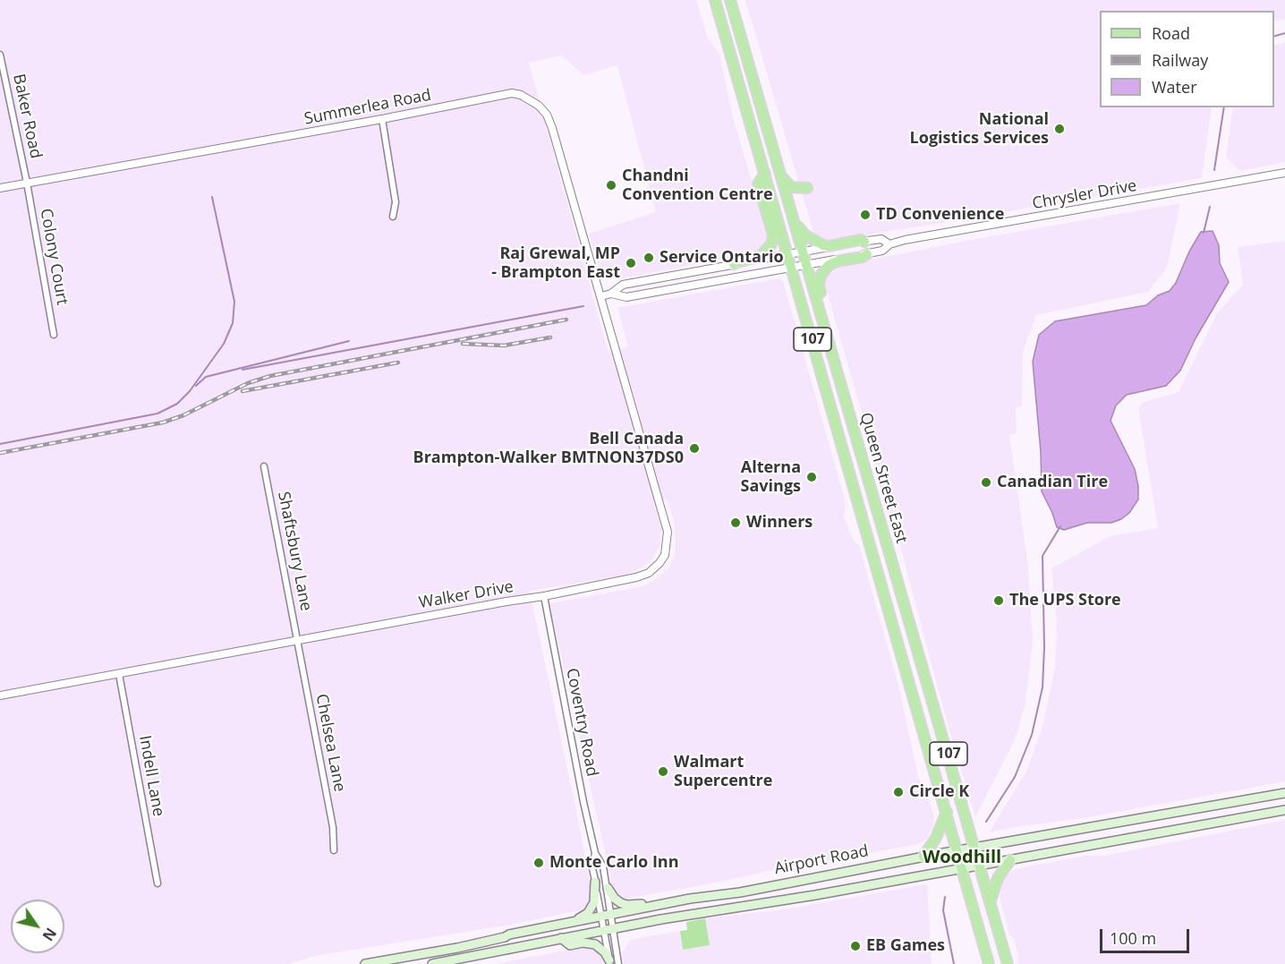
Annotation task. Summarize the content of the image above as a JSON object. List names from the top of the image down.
{
  "streets": {
    "main road": ["107", "Queen Street East", "Airport Road"],
    "street": [
      "Summerlea Road",
      "Baker Road",
      "Chrysler Drive",
      "Colony Court",
      "Shaftsbury Lane",
      "Walker Drive",
      "Coventry Road",
      "Chelsea Lane",
      "Indell Lane"
    ]
  },
  "crossings": [
    ["Summerlea Road", "Baker Road"],
    ["Summerlea Road", "Colony Court"],
    ["Summerlea Road", "Walker Drive"],
    ["Baker Road", "Colony Court"],
    ["Chrysler Drive", "Queen Street East"],
    ["Queen Street East", "Airport Road"],
    ["Shaftsbury Lane", "Walker Drive"],
    ["Shaftsbury Lane", "Chelsea Lane"],
    ["Walker Drive", "Coventry Road"],
    ["Walker Drive", "Chelsea Lane"],
    ["Walker Drive", "Indell Lane"],
    ["Coventry Road", "Airport Road"]
  ],
  "districts": ["Woodhill"],
  "places": [
    "National Logistics Services",
    "Chandni Convention Centre",
    "TD Convenience",
    "Service Ontario",
    "Raj Grewal, MP - Brampton East",
    "Bell Canada Brampton-Walker BMTNON37DS0",
    "Alterna Savings",
    "Canadian Tire",
    "Winners",
    "The UPS Store",
    "Walmart Supercentre",
    "Circle K",
    "Monte Carlo Inn",
    "EB Games"
  ],
  "legend": ["Road", "Railway", "Water"],
  "scale_bar": "100 m",
  "north": "bottom right"
}
